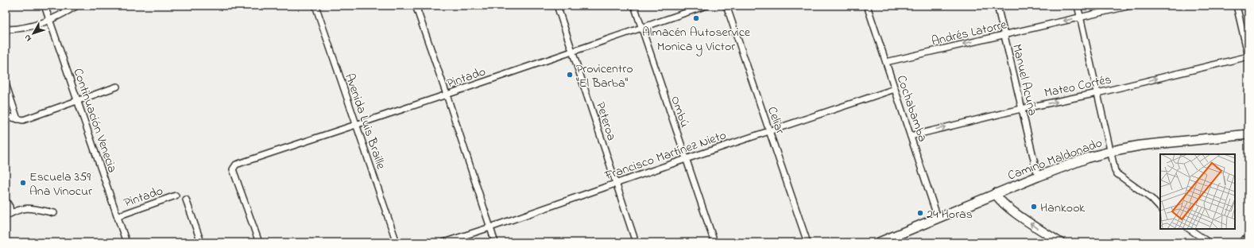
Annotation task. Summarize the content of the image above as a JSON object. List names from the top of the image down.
{
  "streets": {
    "main road": ["Camino Maldonado"],
    "street": [
      "Andrés Latorre",
      "Pintado",
      "Manuel Acuña",
      "Mateo Cortés",
      "Cochabamba",
      "Ombú",
      "Continuación Venecia",
      "Celiar",
      "Avenida Luis Braille",
      "Peteroa",
      "Francisco Martínez Nieto"
    ]
  },
  "crossings": [
    ["Andrés Latorre", "Manuel Acuña"],
    ["Andrés Latorre", "Cochabamba"],
    ["Pintado", "Ombú"],
    ["Pintado", "Continuación Venecia"],
    ["Pintado", "Avenida Luis Braille"],
    ["Pintado", "Peteroa"],
    ["Manuel Acuña", "Mateo Cortés"],
    ["Manuel Acuña", "Camino Maldonado"],
    ["Mateo Cortés", "Cochabamba"],
    ["Cochabamba", "Francisco Martínez Nieto"],
    ["Cochabamba", "Camino Maldonado"],
    ["Ombú", "Francisco Martínez Nieto"],
    ["Celiar", "Francisco Martínez Nieto"],
    ["Peteroa", "Francisco Martínez Nieto"]
  ],
  "one_way": ["Andrés Latorre", "Mateo Cortés"],
  "places": [
    "Almacén Autoservice Monica y Victor",
    "Provicentro \"El Barba\"",
    "Escuela 359 Ana Vinocur",
    "Hankook",
    "24 Horas"
  ],
  "north": "bottom left"
}
